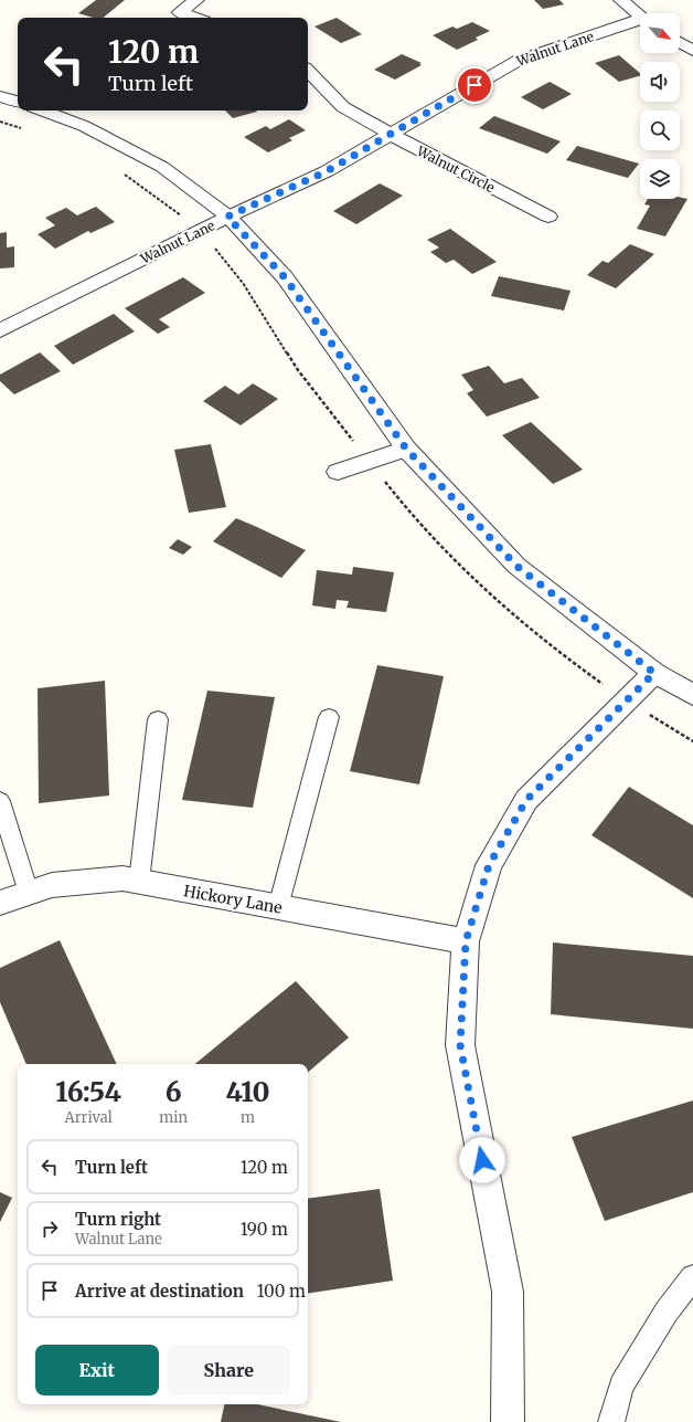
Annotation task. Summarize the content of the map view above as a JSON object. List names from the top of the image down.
{
  "streets": {
    "street": ["Walnut Lane", "Walnut Circle", "Hickory Lane"]
  },
  "crossings": [
    ["Walnut Lane", "Walnut Circle"]
  ],
  "north": "bottom right",
  "page": {
    "turn": ["120 m", "Turn left"],
    "eta": [
      "16:54",
      "Arrival",
      "6",
      "min",
      "410",
      "m"
    ],
    "list": [
      {
        "name": "Turn left",
        "value": "120 m"
      },
      {
        "name": "Turn right",
        "note": "Walnut Lane",
        "value": "190 m"
      },
      {
        "name": "Arrive at destination",
        "value": "100 m"
      }
    ],
    "buttons": ["Exit", "Share"]
  }
}
